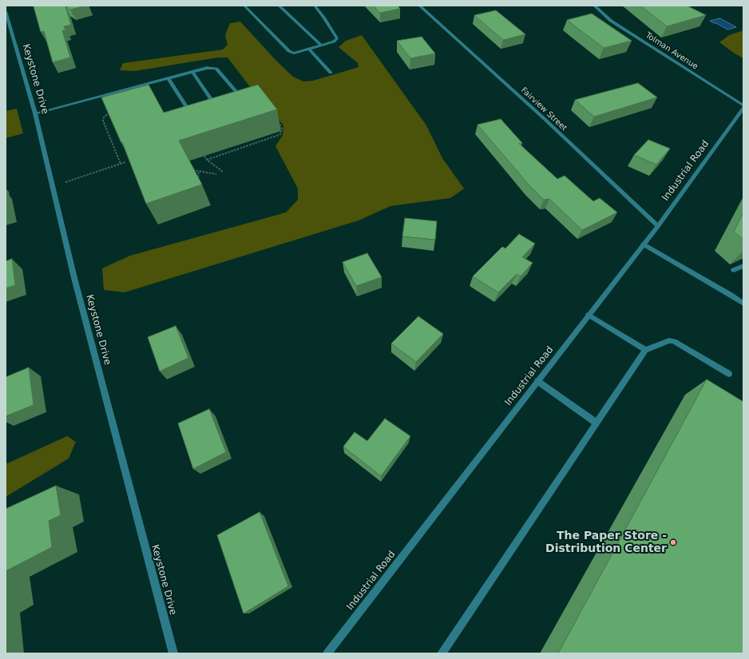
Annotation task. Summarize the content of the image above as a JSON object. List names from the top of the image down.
{
  "streets": {
    "street": [
      "Tolman Avenue",
      "Keystone Drive",
      "Fairview Street",
      "Industrial Road"
    ]
  },
  "crossings": [
    ["Tolman Avenue", "Industrial Road"],
    ["Fairview Street", "Industrial Road"]
  ],
  "places": ["The Paper Store - Distribution Center"]
}
